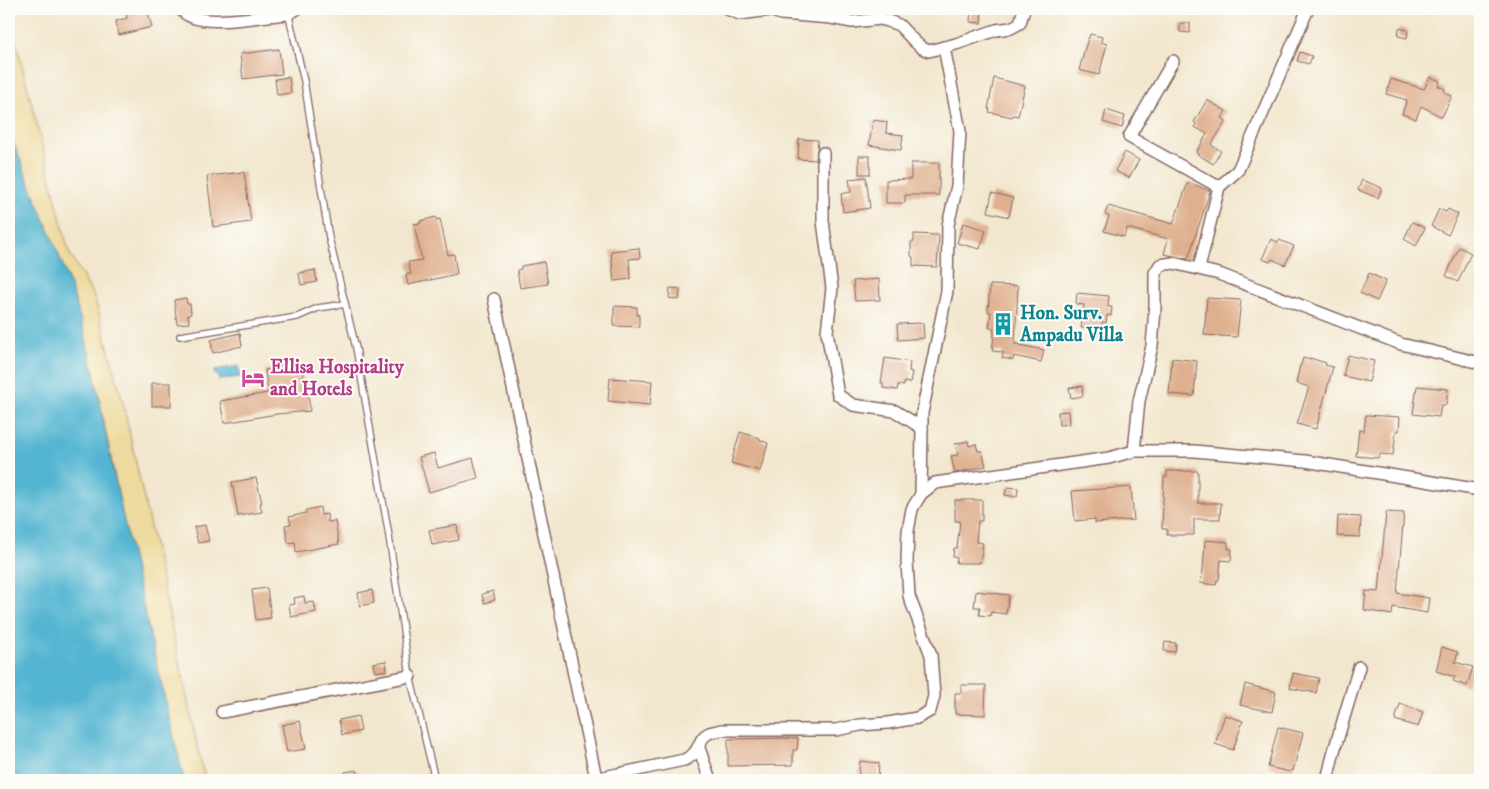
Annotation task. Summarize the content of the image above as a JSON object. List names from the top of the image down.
{
  "places": {
    "building": ["Hon. Surv. Ampadu Villa"],
    "hotel": ["Ellisa Hospitality and Hotels"]
  }
}
